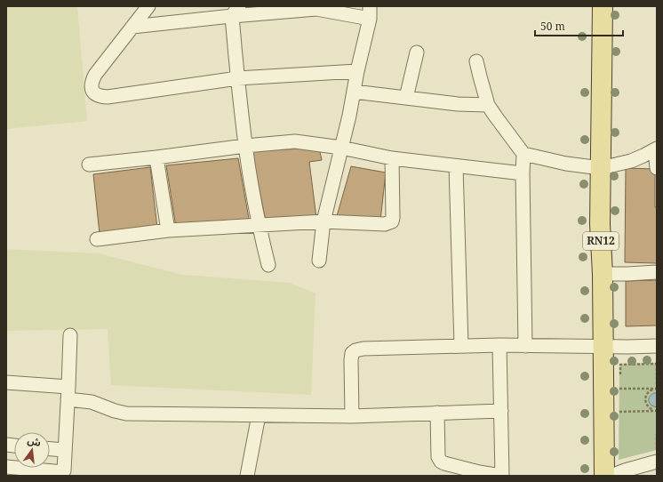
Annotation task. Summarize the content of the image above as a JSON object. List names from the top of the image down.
{
  "streets": {
    "main road": ["RN12"]
  },
  "scale_bar": "50 m",
  "north": "top"
}
